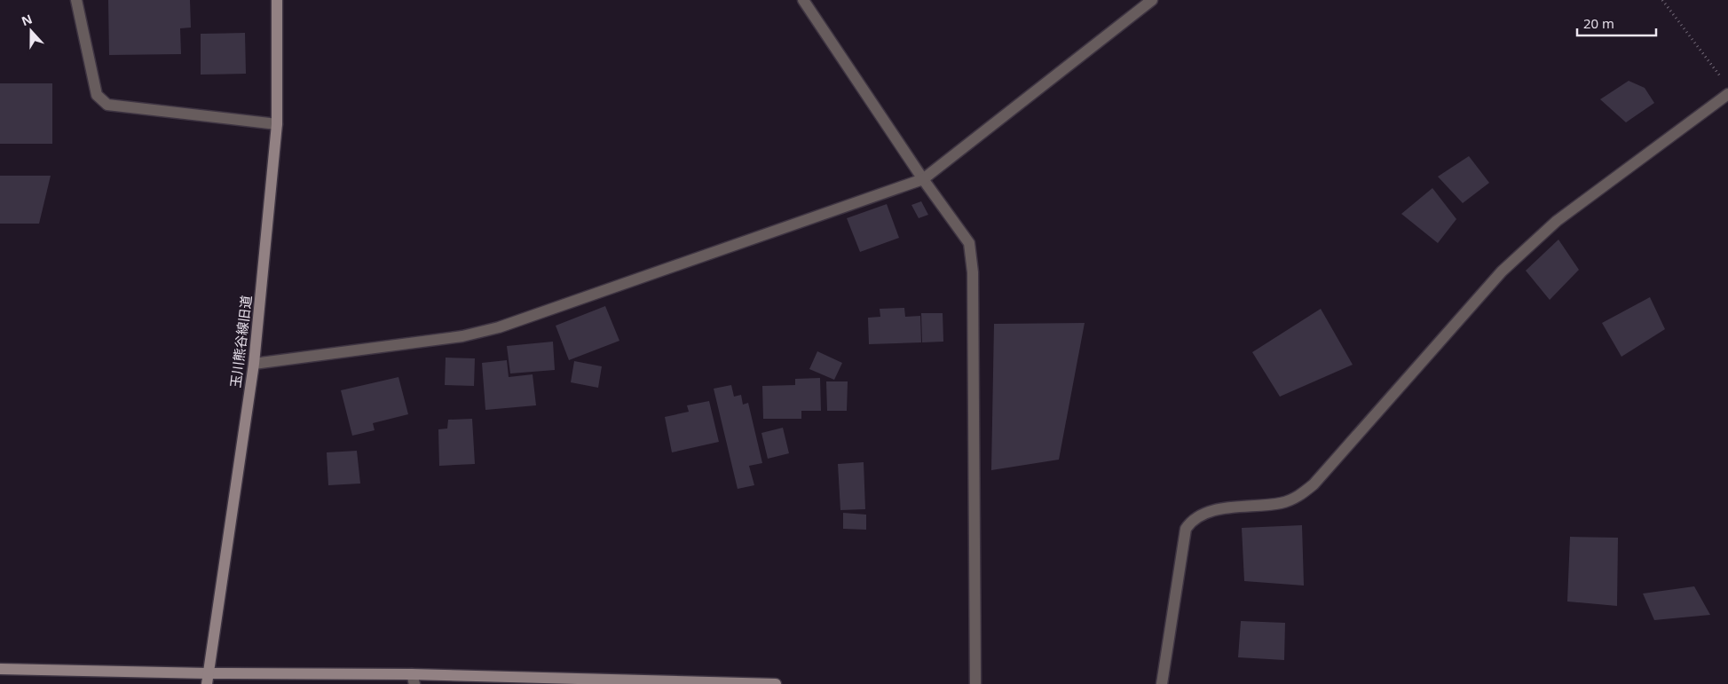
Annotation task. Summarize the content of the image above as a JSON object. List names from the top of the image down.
{
  "streets": {
    "street": ["玉川熊谷線旧道"]
  },
  "scale_bar": "20 m",
  "north": "top"
}
